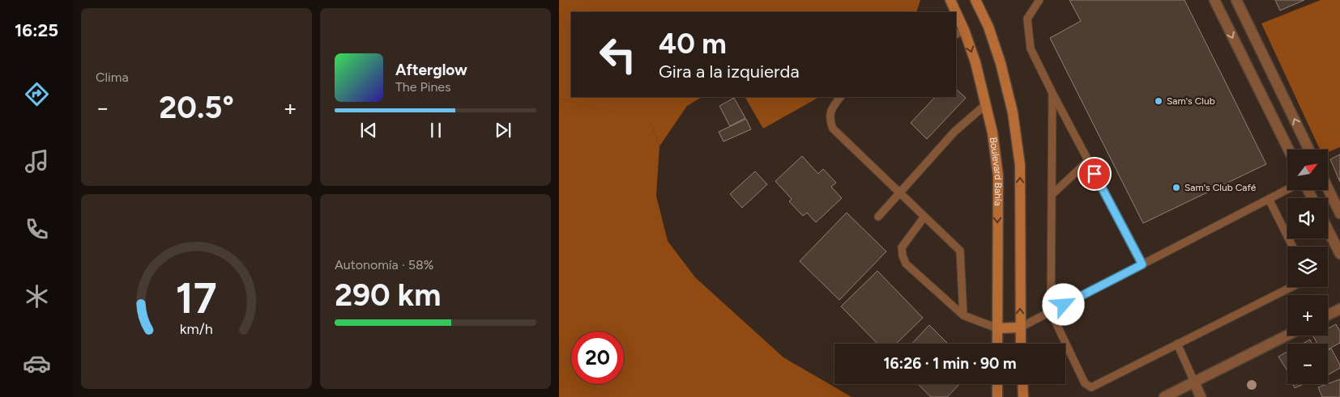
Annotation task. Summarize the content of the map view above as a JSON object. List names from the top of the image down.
{
  "streets": {
    "main road": ["Boulevard Bahía"]
  },
  "places": ["Sam's Club", "Sam's Club Café"],
  "north": "top right",
  "page": {
    "tabs": "16:25",
    "tile": [
      "Clima",
      ["Autonomía · 58%", "290 km"]
    ],
    "turn": ["40 m", "Gira a la izquierda"],
    "song": ["Afterglow", "The Pines"],
    "heat": ["−", "20.5°", "+"],
    "map_buttons": ["+", "−"],
    "limit": "20",
    "trip": "16:26 · 1 min · 90 m",
    "gauge": ["17", "km/h"]
  }
}
